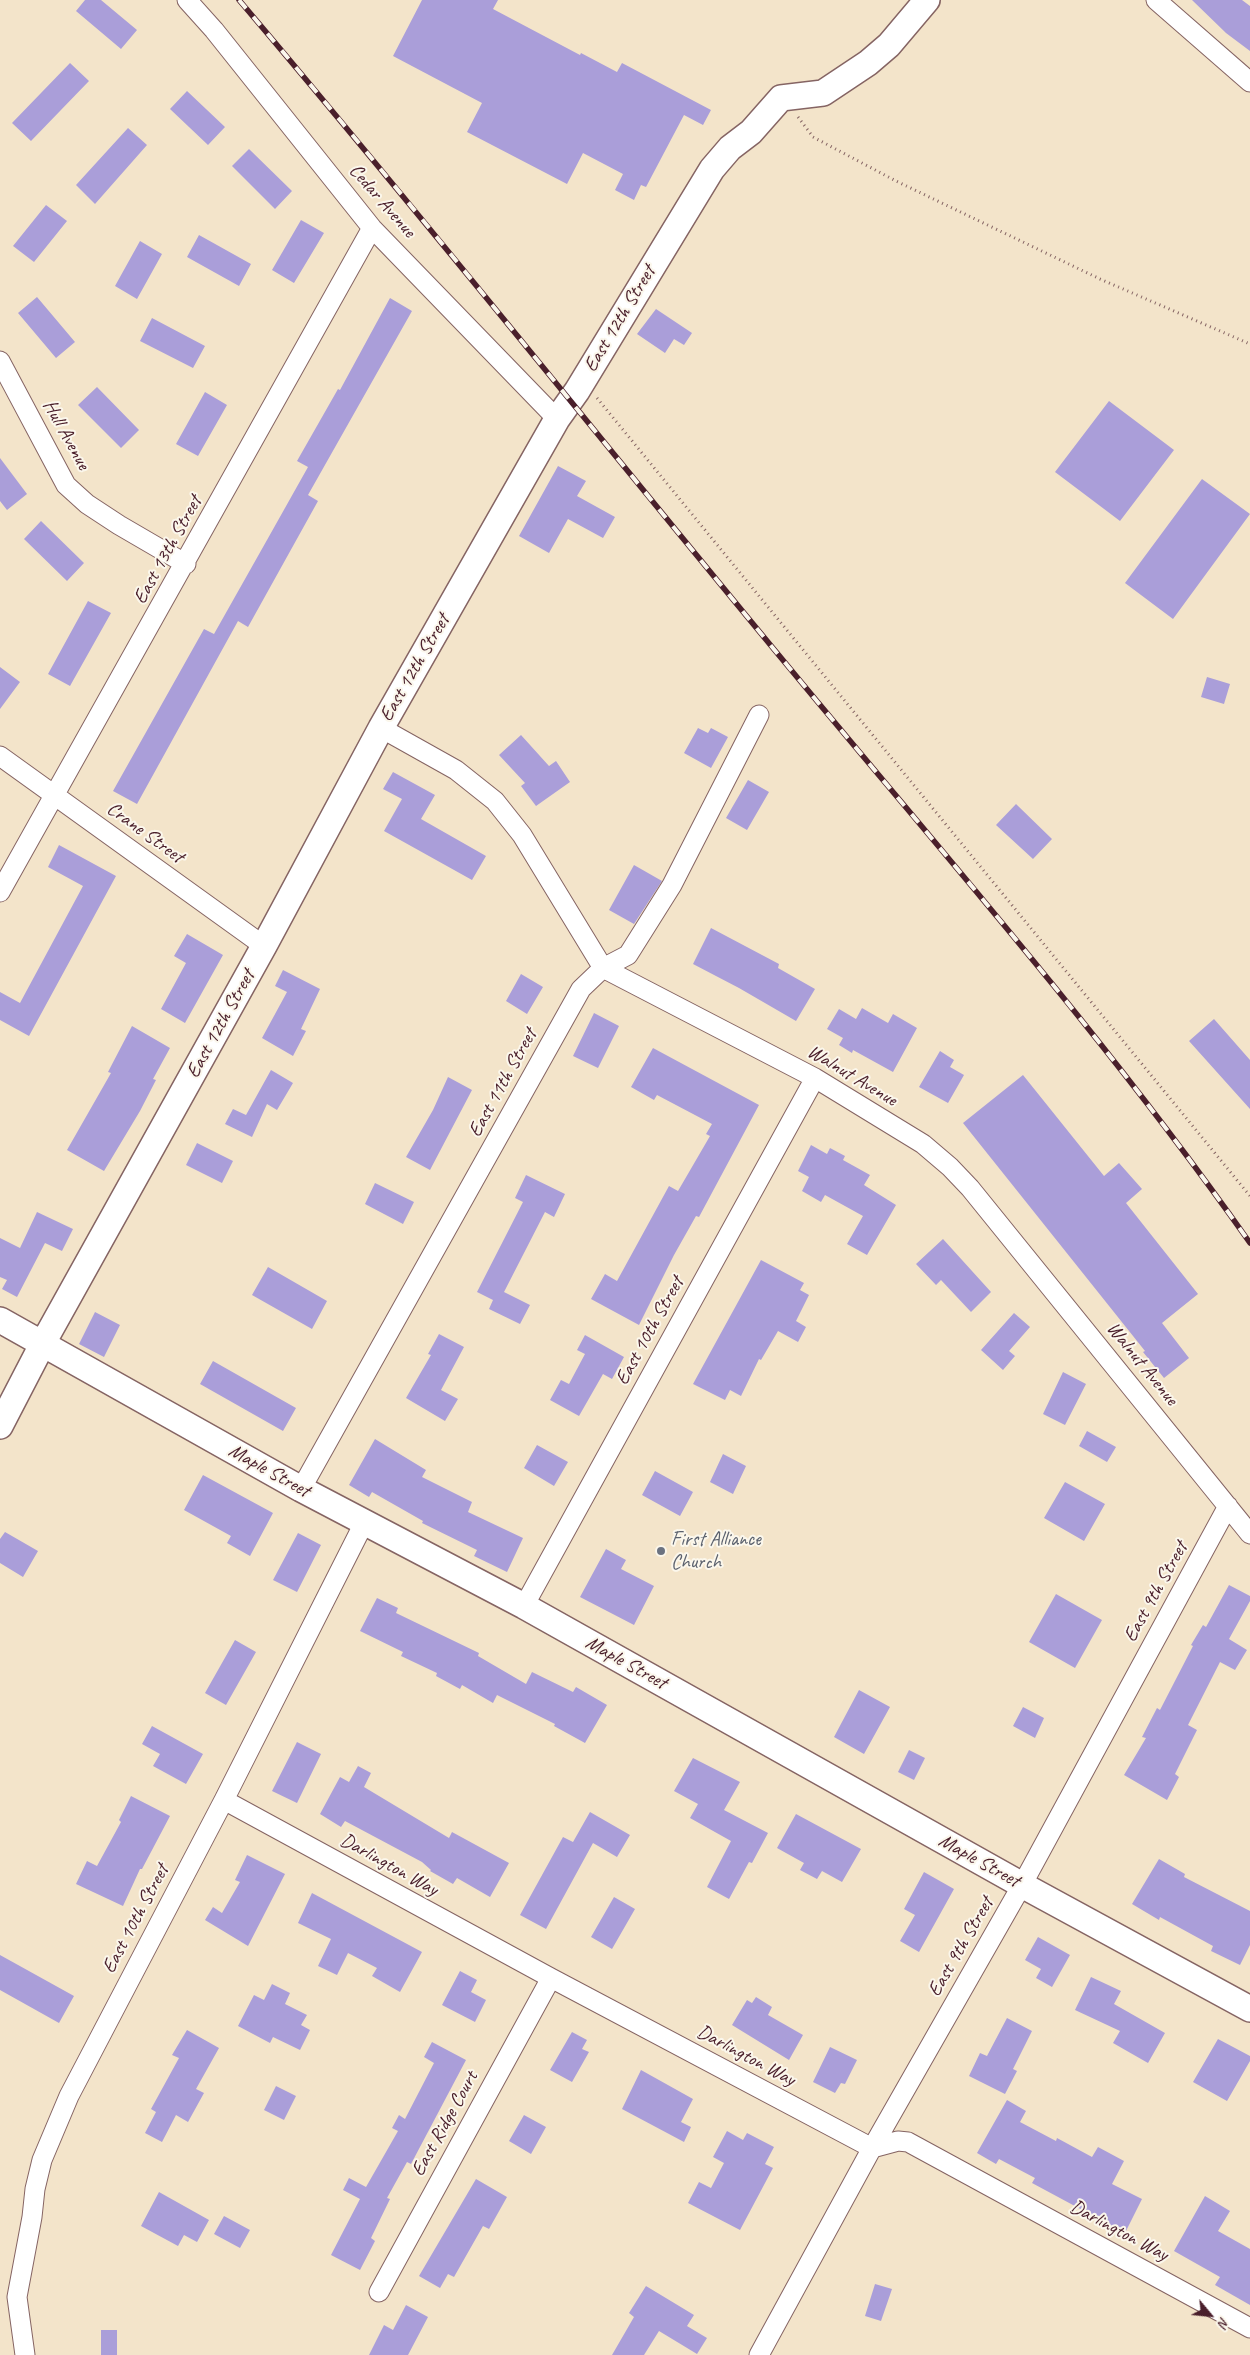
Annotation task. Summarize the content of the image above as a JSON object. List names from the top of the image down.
{
  "streets": {
    "main road": ["East 12th Street", "Maple Street"],
    "street": [
      "Cedar Avenue",
      "Hull Avenue",
      "East 13th Street",
      "Crane Street",
      "Walnut Avenue",
      "East 11th Street",
      "East 10th Street",
      "East 9th Street",
      "Darlington Way",
      "East Ridge Court"
    ]
  },
  "crossings": [
    ["Cedar Avenue", "East 12th Street"],
    ["Cedar Avenue", "East 13th Street"],
    ["East 12th Street", "Crane Street"],
    ["East 12th Street", "Maple Street"],
    ["Hull Avenue", "East 13th Street"],
    ["East 13th Street", "Crane Street"],
    ["Walnut Avenue", "East 11th Street"],
    ["Walnut Avenue", "East 10th Street"],
    ["Walnut Avenue", "East 9th Street"],
    ["East 11th Street", "Maple Street"],
    ["East 10th Street", "Maple Street"],
    ["East 10th Street", "Darlington Way"],
    ["Maple Street", "East 9th Street"],
    ["East 9th Street", "Darlington Way"],
    ["Darlington Way", "East Ridge Court"]
  ],
  "places": ["First Alliance Church"],
  "north": "bottom right"
}
